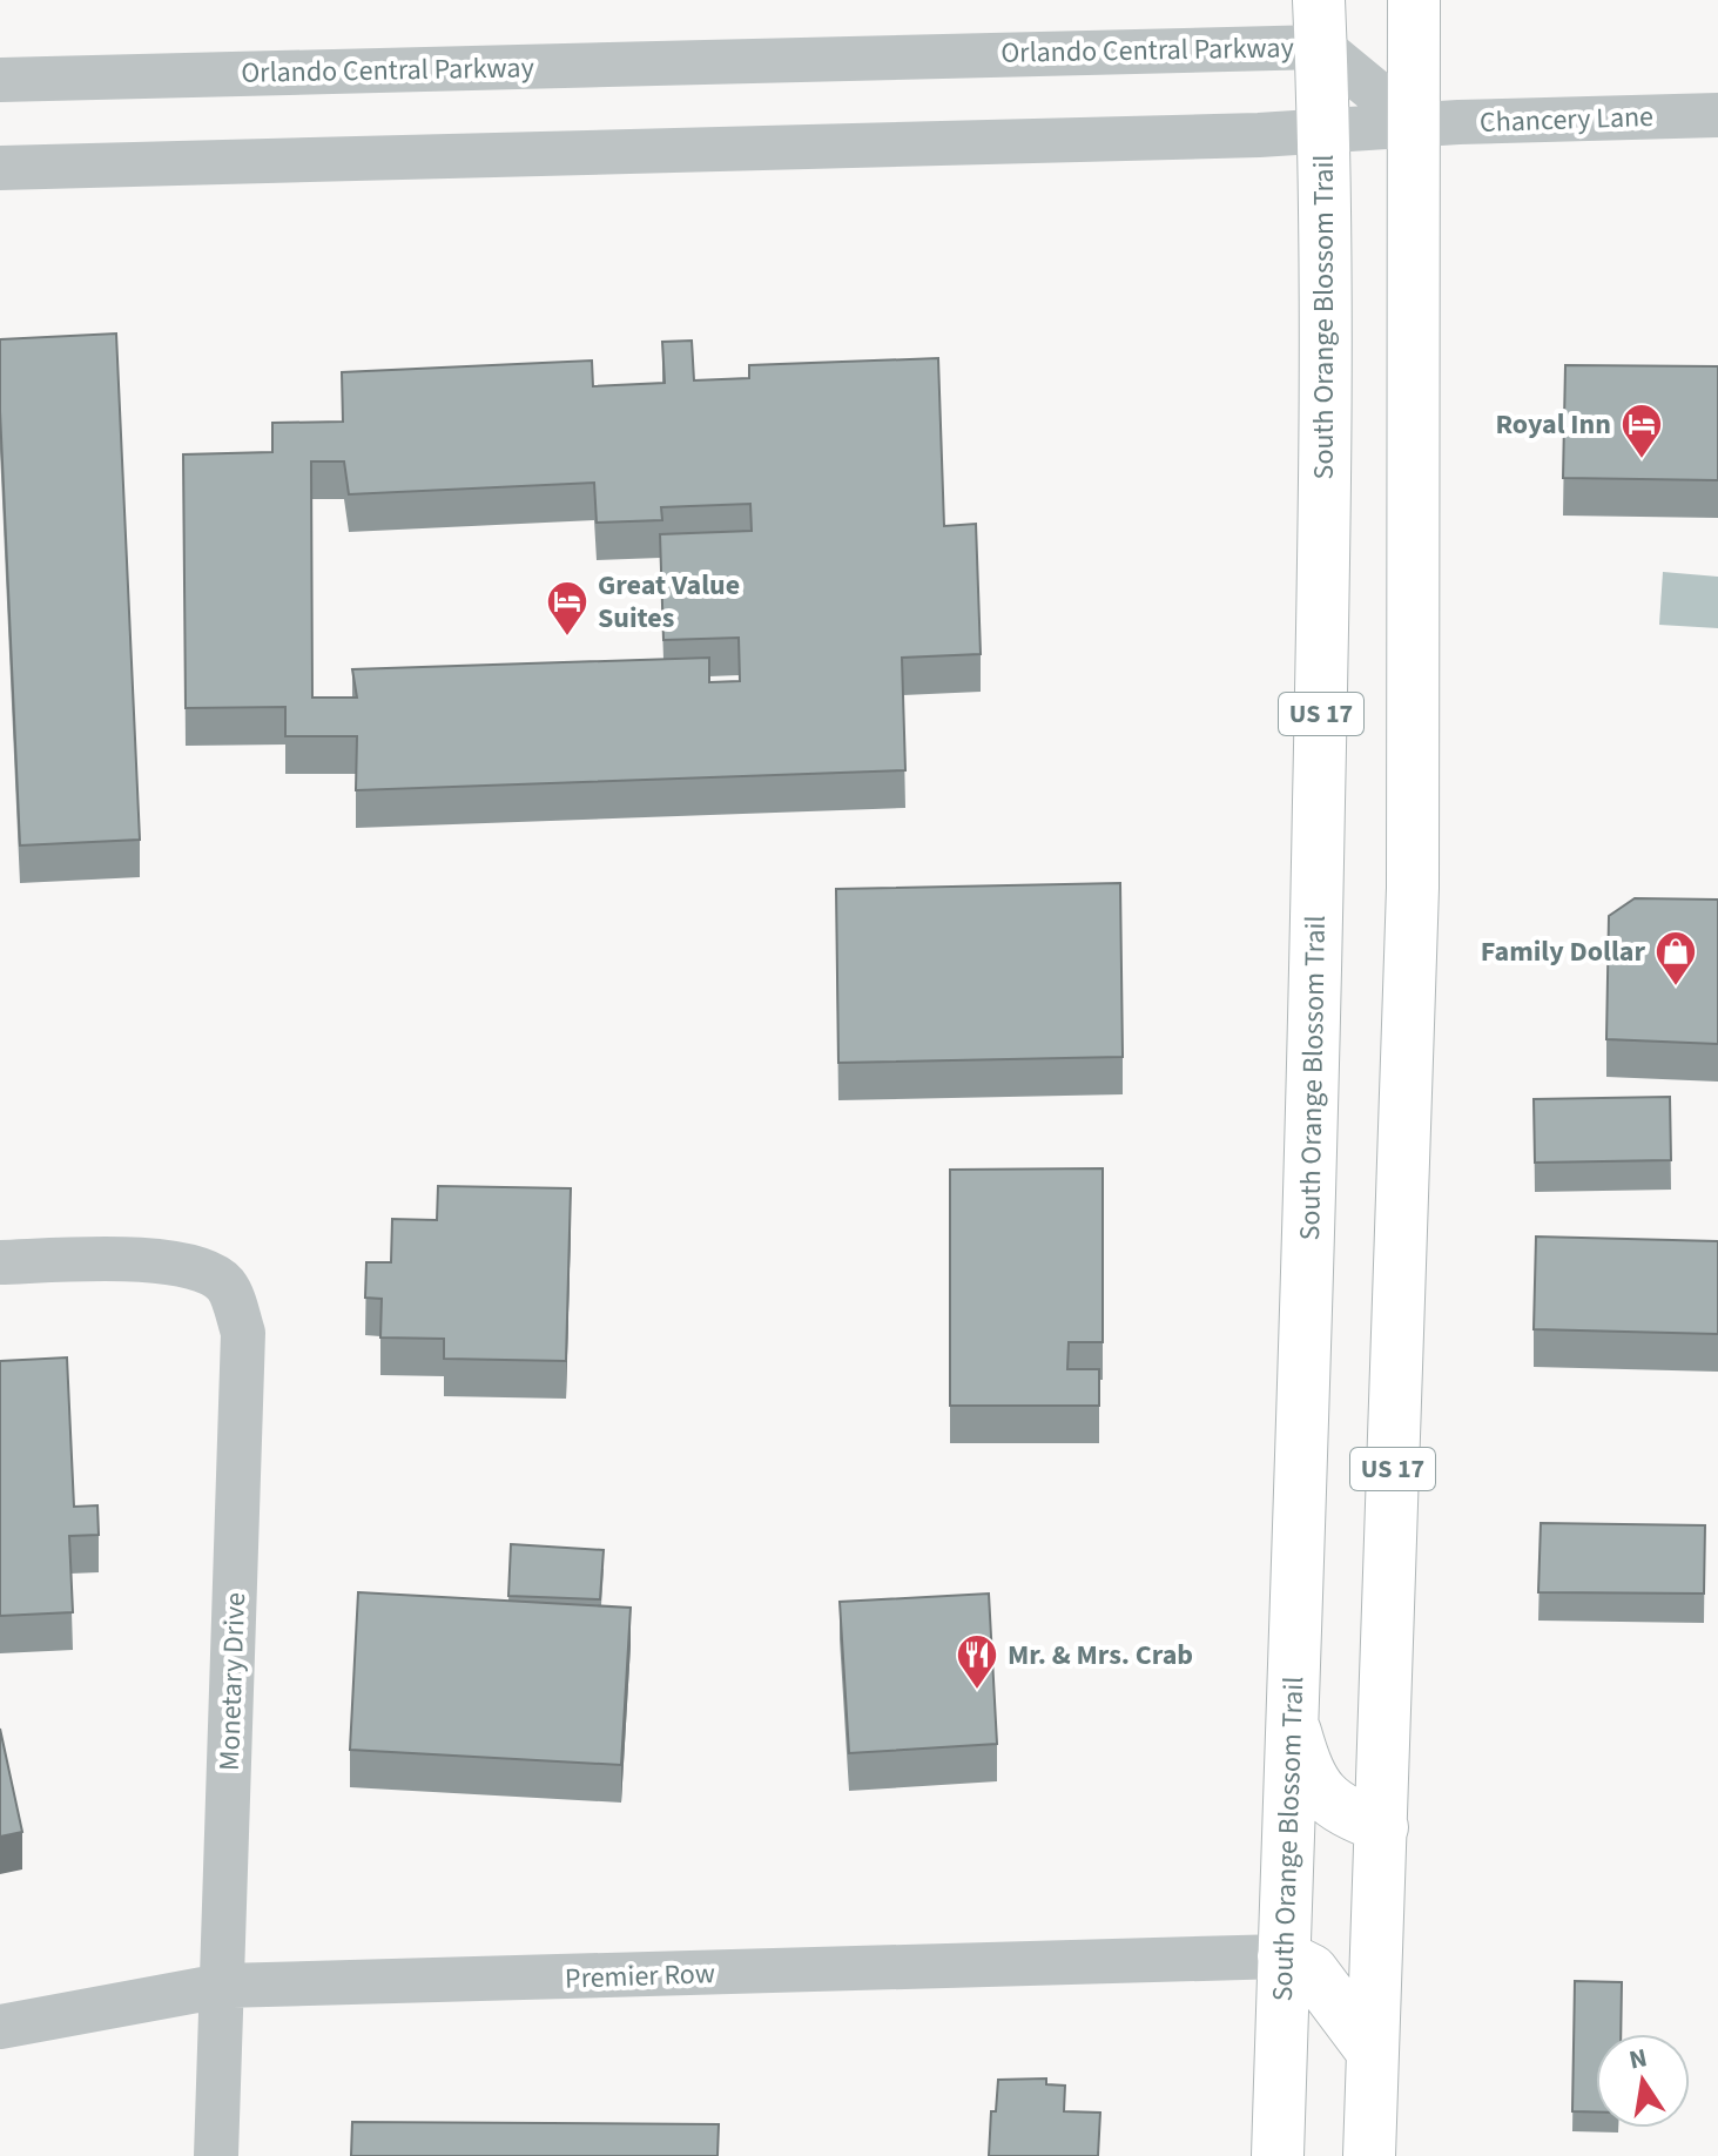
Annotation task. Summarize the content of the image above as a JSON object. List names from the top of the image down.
{
  "streets": {
    "main road": ["South Orange Blossom Trail", "US 17"],
    "street": [
      "Orlando Central Parkway",
      "Chancery Lane",
      "Monetary Drive",
      "Premier Row"
    ]
  },
  "crossings": [
    ["Orlando Central Parkway", "Chancery Lane"],
    ["Orlando Central Parkway", "South Orange Blossom Trail"],
    ["Orlando Central Parkway", "US 17"],
    ["Chancery Lane", "US 17"],
    ["South Orange Blossom Trail", "Premier Row"],
    ["Monetary Drive", "Premier Row"]
  ],
  "places": {
    "hotel": ["Royal Inn", "Great Value Suites"],
    "shop": ["Family Dollar"],
    "restaurant": ["Mr. & Mrs. Crab"]
  },
  "north": "top"
}
